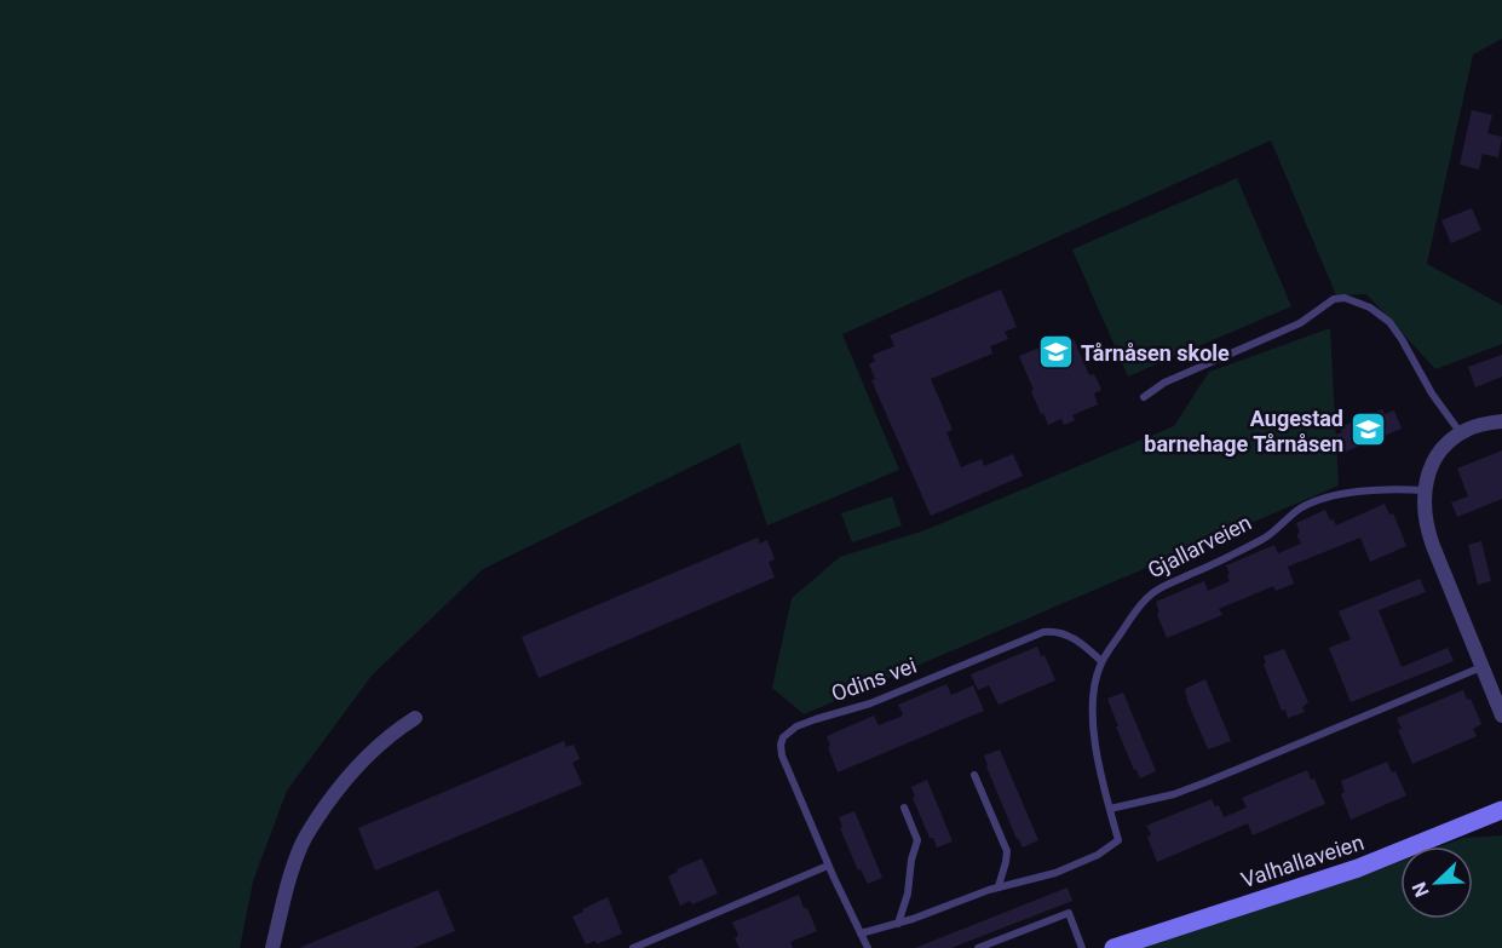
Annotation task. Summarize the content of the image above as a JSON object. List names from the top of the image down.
{
  "streets": {
    "street": ["Valhallaveien"],
    "lane": ["Gjallarveien", "Odins vei"]
  },
  "crossings": [
    ["Gjallarveien", "Odins vei"]
  ],
  "places": {
    "school or university": ["Tårnåsen skole", "Augestad barnehage Tårnåsen"]
  },
  "north": "bottom left"
}
